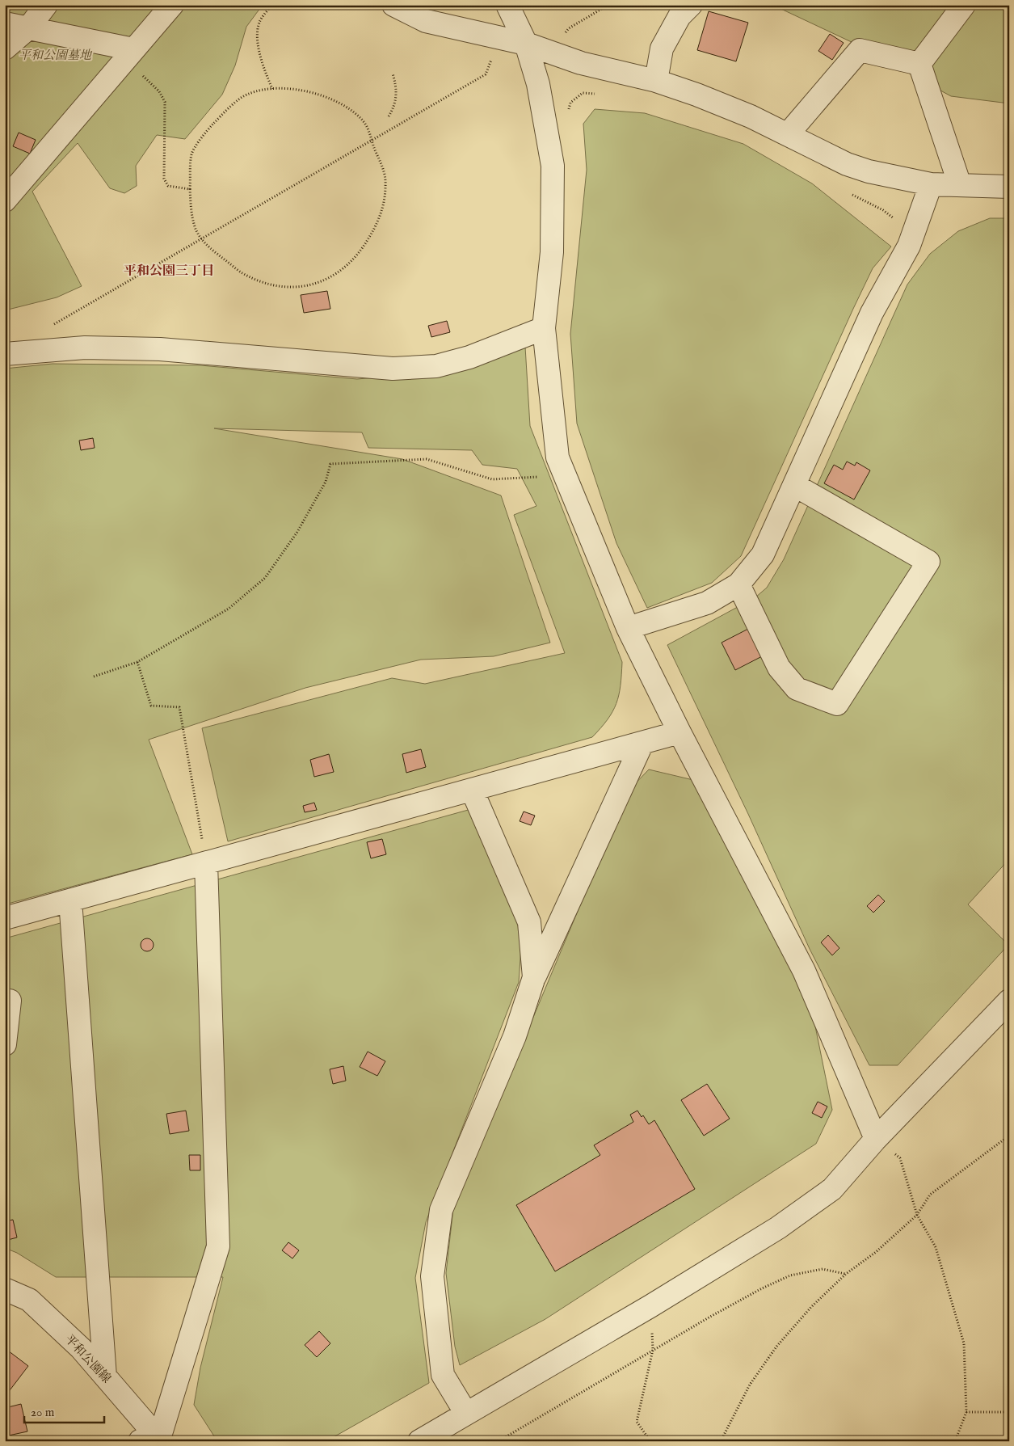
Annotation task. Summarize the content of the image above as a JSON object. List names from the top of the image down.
{
  "streets": {
    "street": ["平和公園線"]
  },
  "districts": ["平和公園三丁目"],
  "parks": ["平和公園墓地"],
  "scale_bar": "20 m"
}
